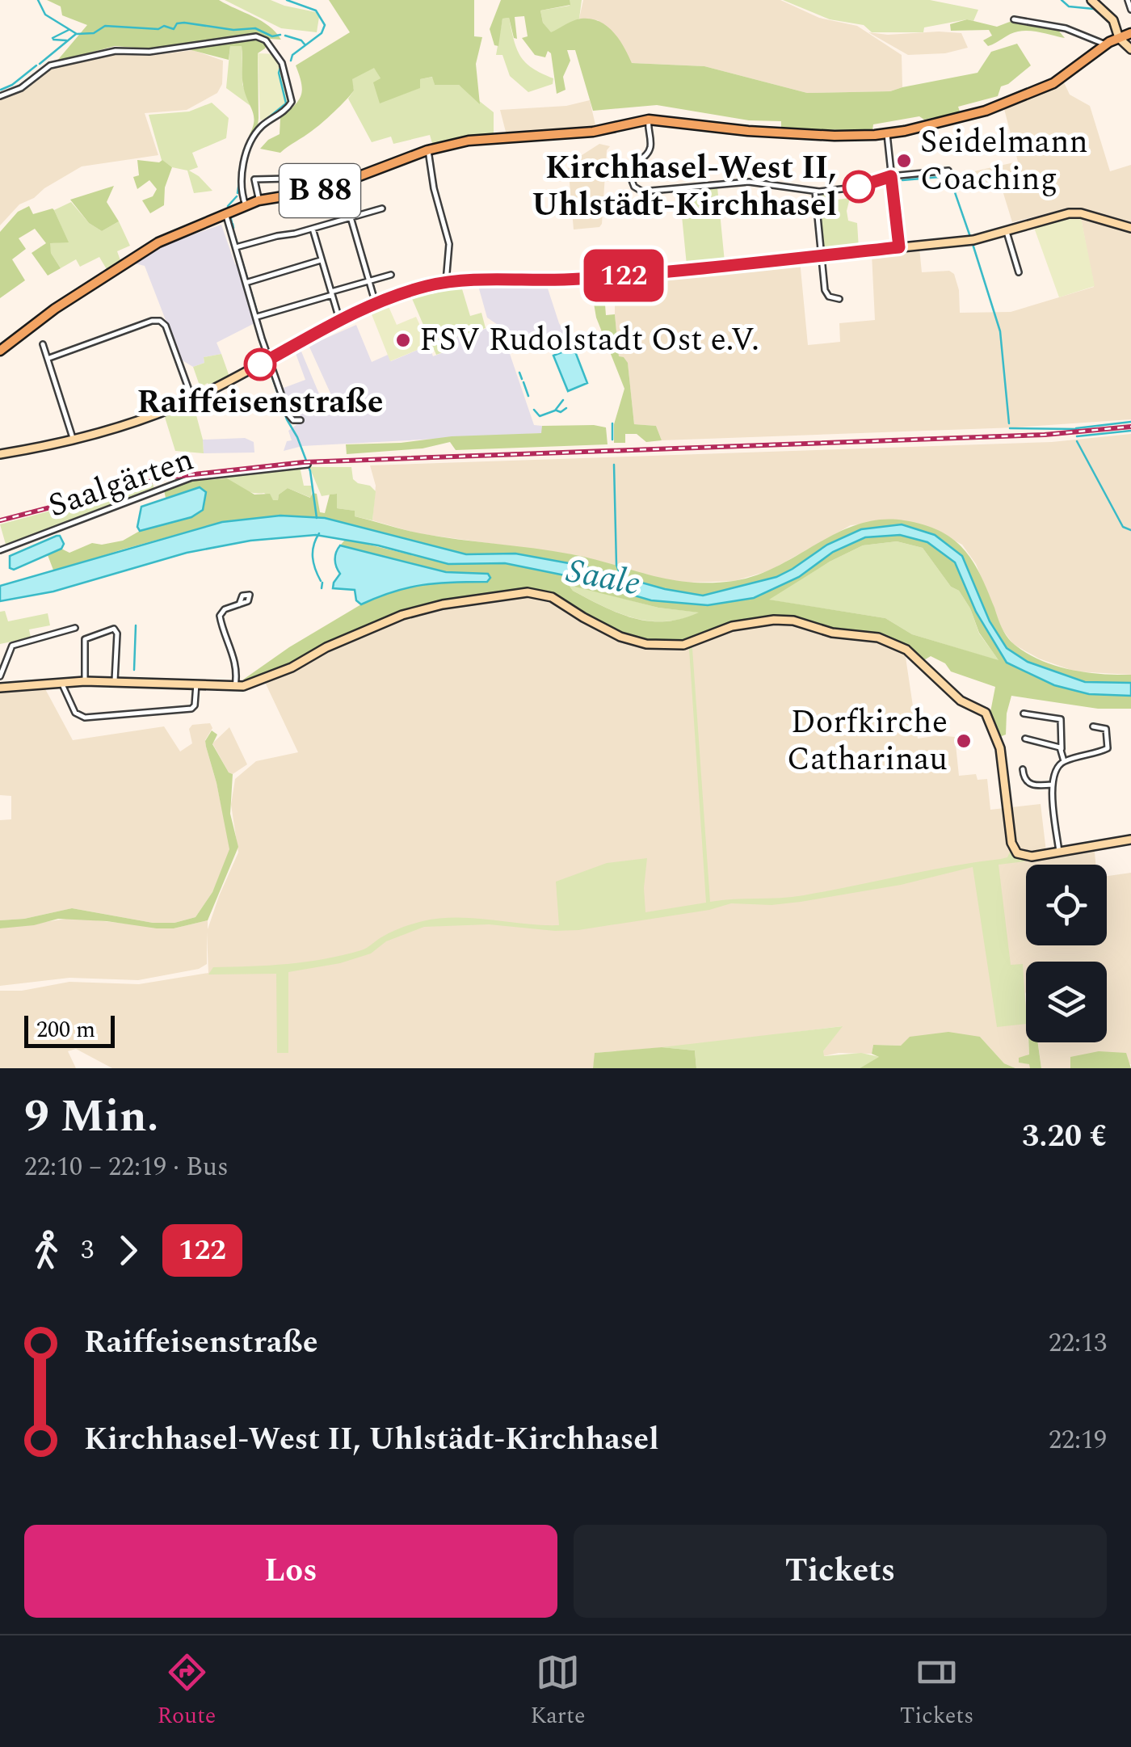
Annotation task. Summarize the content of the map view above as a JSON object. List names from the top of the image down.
{
  "streets": {
    "main road": ["B 88"],
    "street": ["Saalgärten"]
  },
  "water": ["Saale"],
  "places": [
    "Seidelmann Coaching",
    "Kirchhasel-West II, Uhlstädt-Kirchhasel",
    "FSV Rudolstadt Ost e.V.",
    "Raiffeisenstraße",
    "Dorfkirche Catharinau"
  ],
  "lines": ["bus line 122"],
  "scale_bar": "200 m",
  "page": {
    "on_map": "122",
    "scale": "200 m",
    "heading": ["9 Min.", "22:10 – 22:19 · Bus", "3.20 €"],
    "legs": ["3", "122"],
    "list": [
      {
        "name": "Raiffeisenstraße",
        "value": "22:13"
      },
      {
        "name": "Kirchhasel-West II, Uhlstädt-Kirchhasel",
        "value": "22:19"
      }
    ],
    "buttons": ["Los", "Tickets"],
    "tabs": ["Route", "Karte", "Tickets"]
  }
}
